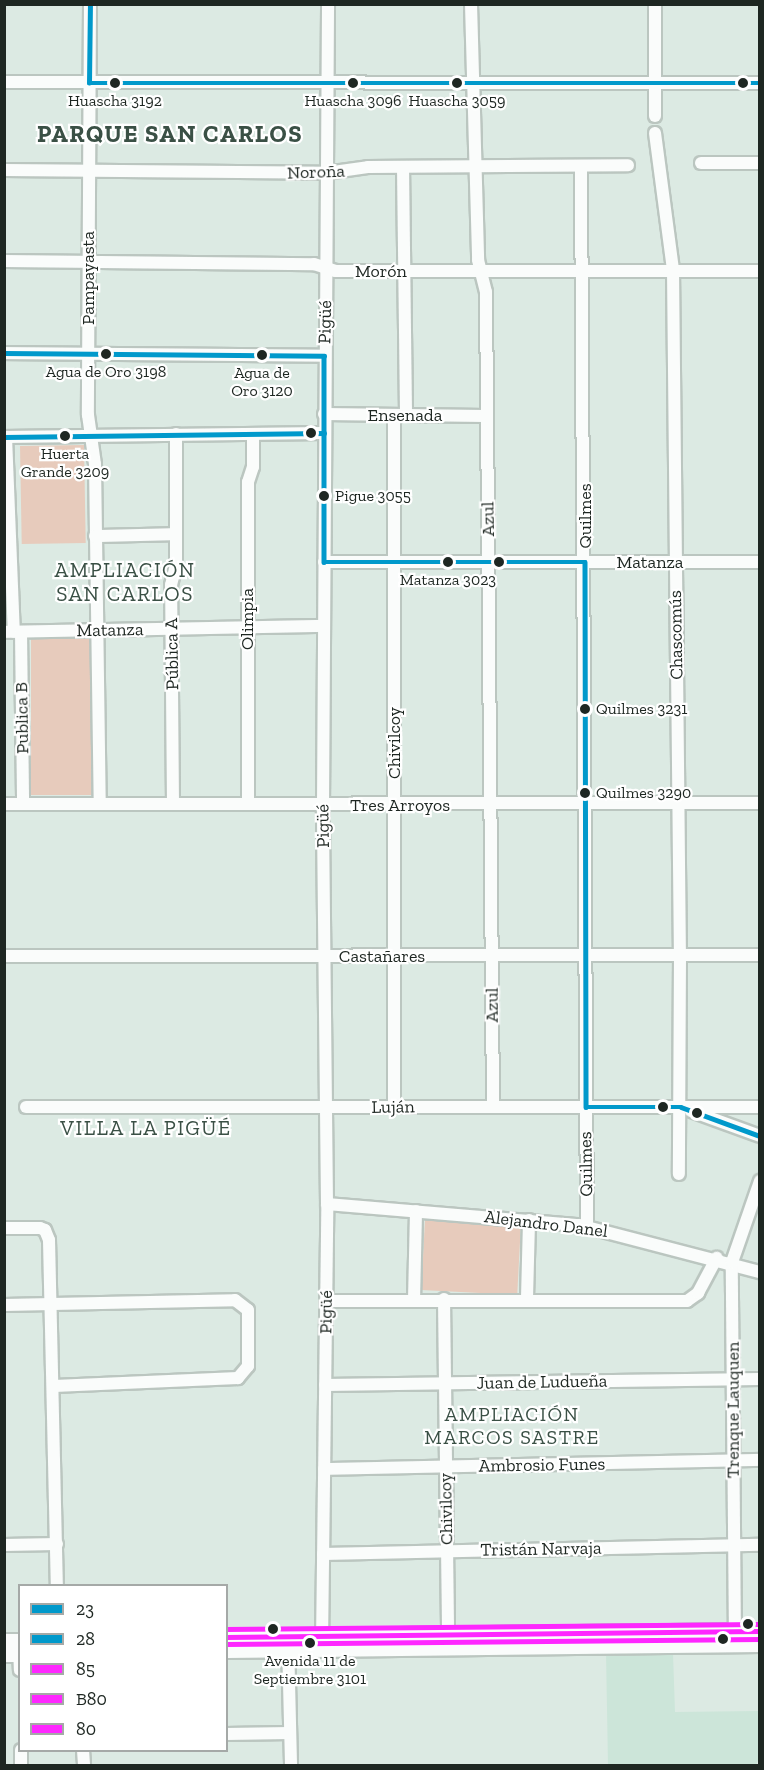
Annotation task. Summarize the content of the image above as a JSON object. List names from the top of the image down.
{
  "streets": {
    "street": [
      "Noroña",
      "Morón",
      "Pampayasta",
      "Pigüé",
      "Ensenada",
      "Quilmes",
      "Azul",
      "Matanza",
      "Olimpia",
      "Chascomús",
      "Pública A",
      "Publica B",
      "Chivilcoy",
      "Tres Arroyos",
      "Castañares",
      "Luján",
      "Alejandro Danel",
      "Juan de Ludueña",
      "Trenque Lauquen",
      "Ambrosio Funes",
      "Tristán Narvaja"
    ]
  },
  "crossings": [
    ["Noroña", "Pampayasta"],
    ["Noroña", "Pigüé"],
    ["Noroña", "Quilmes"],
    ["Noroña", "Azul"],
    ["Noroña", "Chivilcoy"],
    ["Morón", "Pampayasta"],
    ["Morón", "Pigüé"],
    ["Morón", "Quilmes"],
    ["Morón", "Azul"],
    ["Morón", "Chascomús"],
    ["Morón", "Chivilcoy"],
    ["Pampayasta", "Matanza"],
    ["Pampayasta", "Tres Arroyos"],
    ["Pigüé", "Ensenada"],
    ["Pigüé", "Matanza"],
    ["Pigüé", "Tres Arroyos"],
    ["Pigüé", "Castañares"],
    ["Pigüé", "Luján"],
    ["Pigüé", "Alejandro Danel"],
    ["Pigüé", "Juan de Ludueña"],
    ["Pigüé", "Ambrosio Funes"],
    ["Pigüé", "Tristán Narvaja"],
    ["Ensenada", "Azul"],
    ["Ensenada", "Chivilcoy"],
    ["Quilmes", "Matanza"],
    ["Quilmes", "Tres Arroyos"],
    ["Quilmes", "Castañares"],
    ["Quilmes", "Luján"],
    ["Quilmes", "Alejandro Danel"],
    ["Azul", "Matanza"],
    ["Azul", "Tres Arroyos"],
    ["Azul", "Castañares"],
    ["Azul", "Luján"],
    ["Matanza", "Olimpia"],
    ["Matanza", "Chascomús"],
    ["Matanza", "Pública A"],
    ["Matanza", "Publica B"],
    ["Matanza", "Chivilcoy"],
    ["Olimpia", "Tres Arroyos"],
    ["Chascomús", "Tres Arroyos"],
    ["Chascomús", "Castañares"],
    ["Chascomús", "Luján"],
    ["Pública A", "Tres Arroyos"],
    ["Publica B", "Tres Arroyos"],
    ["Chivilcoy", "Tres Arroyos"],
    ["Chivilcoy", "Castañares"],
    ["Chivilcoy", "Luján"],
    ["Chivilcoy", "Juan de Ludueña"],
    ["Chivilcoy", "Ambrosio Funes"],
    ["Chivilcoy", "Tristán Narvaja"],
    ["Alejandro Danel", "Trenque Lauquen"],
    ["Juan de Ludueña", "Trenque Lauquen"],
    ["Trenque Lauquen", "Ambrosio Funes"],
    ["Trenque Lauquen", "Tristán Narvaja"]
  ],
  "districts": [
    "PARQUE SAN CARLOS",
    "AMPLIACIÓN SAN CARLOS",
    "VILLA LA PIGÜÉ",
    "AMPLIACIÓN MARCOS SASTRE"
  ],
  "places": [
    "Huascha 3192",
    "Huascha 3096",
    "Huascha 3059",
    "Agua de Oro 3198",
    "Agua de Oro 3120",
    "Huerta Grande 3209",
    "Pigue 3055",
    "Matanza 3023",
    "Quilmes 3231",
    "Quilmes 3290",
    "Avenida 11 de Septiembre 3101"
  ],
  "lines": [
    "transit line 28",
    "transit line 23",
    "transit line 80",
    "transit line 85",
    "transit line B80"
  ],
  "legend": [
    "23",
    "28",
    "85",
    "B80",
    "80"
  ]
}
